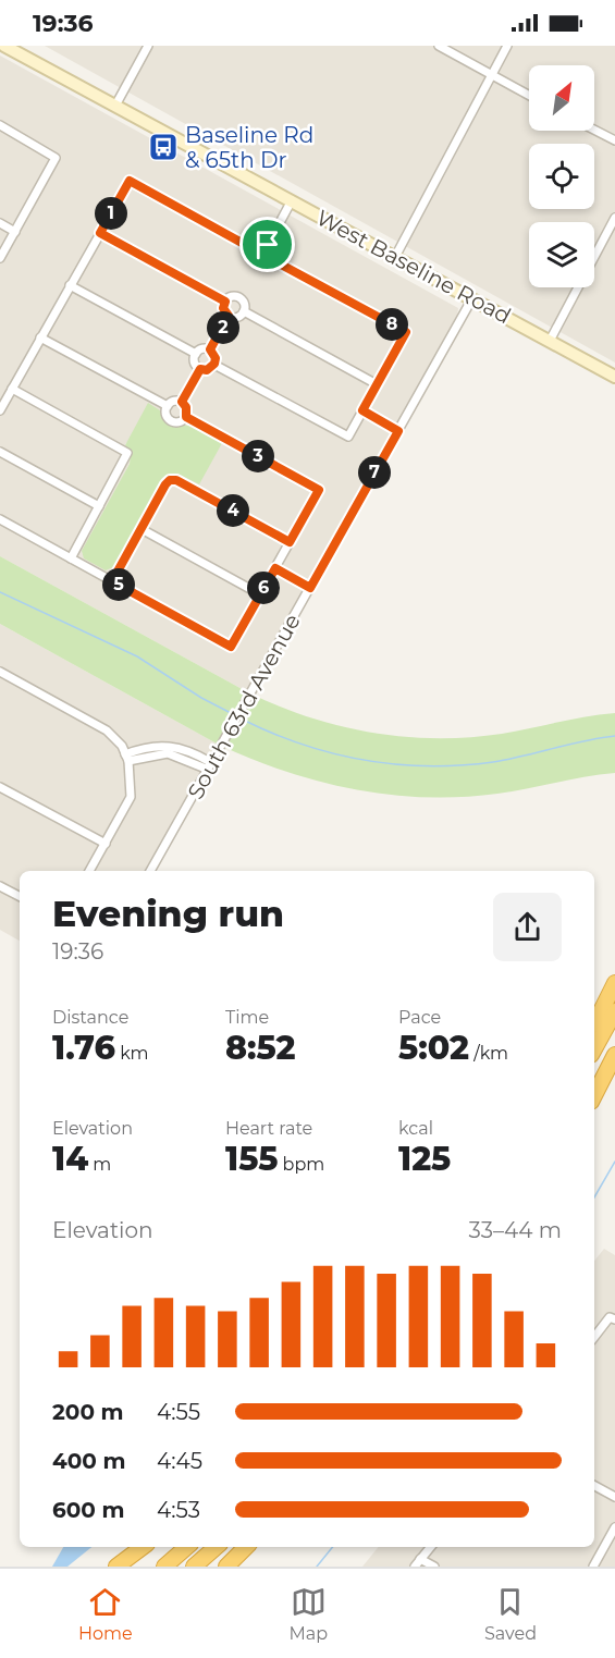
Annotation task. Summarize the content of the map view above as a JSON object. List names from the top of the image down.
{
  "streets": {
    "main road": ["West Baseline Road"],
    "street": ["South 63rd Avenue"]
  },
  "crossings": [
    ["West Baseline Road", "South 63rd Avenue"]
  ],
  "places": {
    "bus stop": ["Baseline Rd & 65th Dr"]
  },
  "north": "top right",
  "page": {
    "status": "19:36",
    "pins": [
      "1",
      "8",
      "2",
      "3",
      "7",
      "4",
      "5",
      "6"
    ],
    "heading": ["Evening run", "19:36"],
    "stats": [
      ["Distance", "1.76 km"],
      ["Time", "8:52"],
      ["Pace", "5:02 /km"],
      ["Elevation", "14 m"],
      ["Heart rate", "155 bpm"],
      ["kcal", "125"]
    ],
    "chart": ["Elevation", "33–44 m"],
    "list": [
      {
        "name": "200 m",
        "note": "4:55"
      },
      {
        "name": "400 m",
        "note": "4:45"
      },
      {
        "name": "600 m",
        "note": "4:53"
      }
    ],
    "tabs": ["Home", "Map", "Saved"]
  }
}
